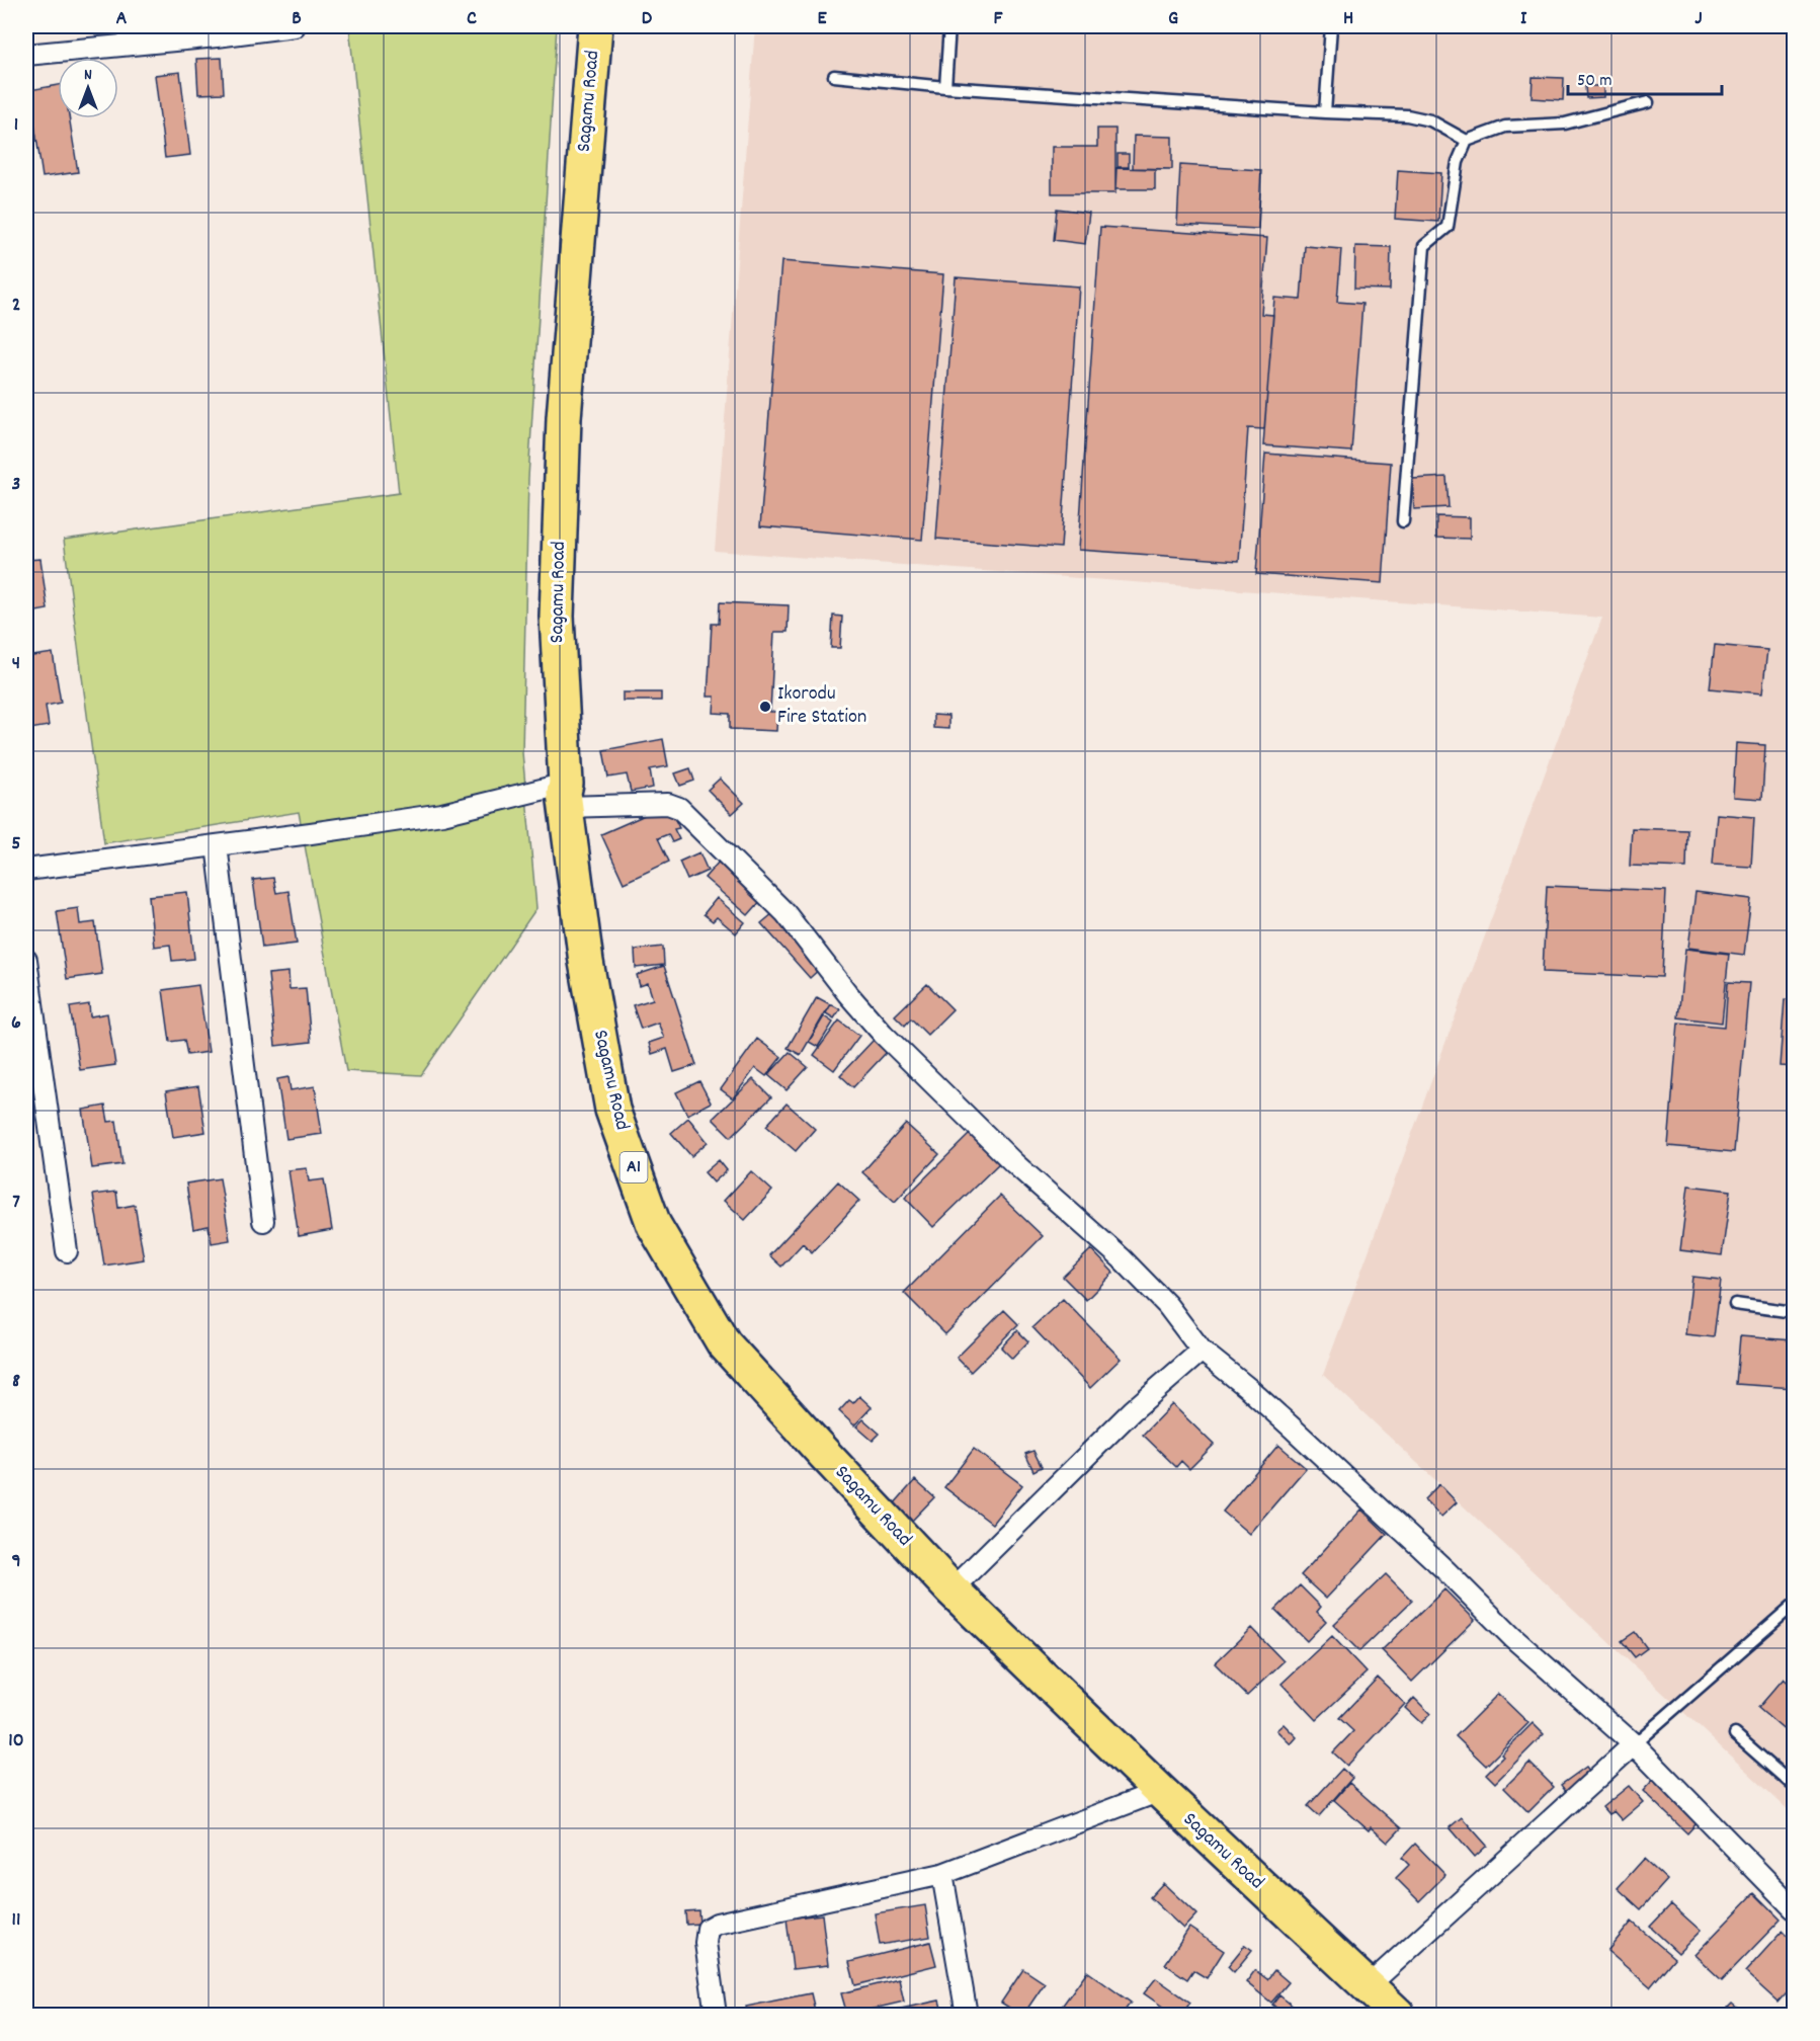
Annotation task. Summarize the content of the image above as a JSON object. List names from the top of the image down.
{
  "streets": {
    "highway": ["Sagamu Road", "A1"]
  },
  "places": ["Ikorodu Fire Station"],
  "scale_bar": "50 m",
  "north": "top",
  "grid": {
    "columns": [
      "A",
      "B",
      "C",
      "D",
      "E",
      "F",
      "G",
      "H",
      "I",
      "J"
    ],
    "rows": [
      "1",
      "2",
      "3",
      "4",
      "5",
      "6",
      "7",
      "8",
      "9",
      "10",
      "11"
    ]
  }
}
